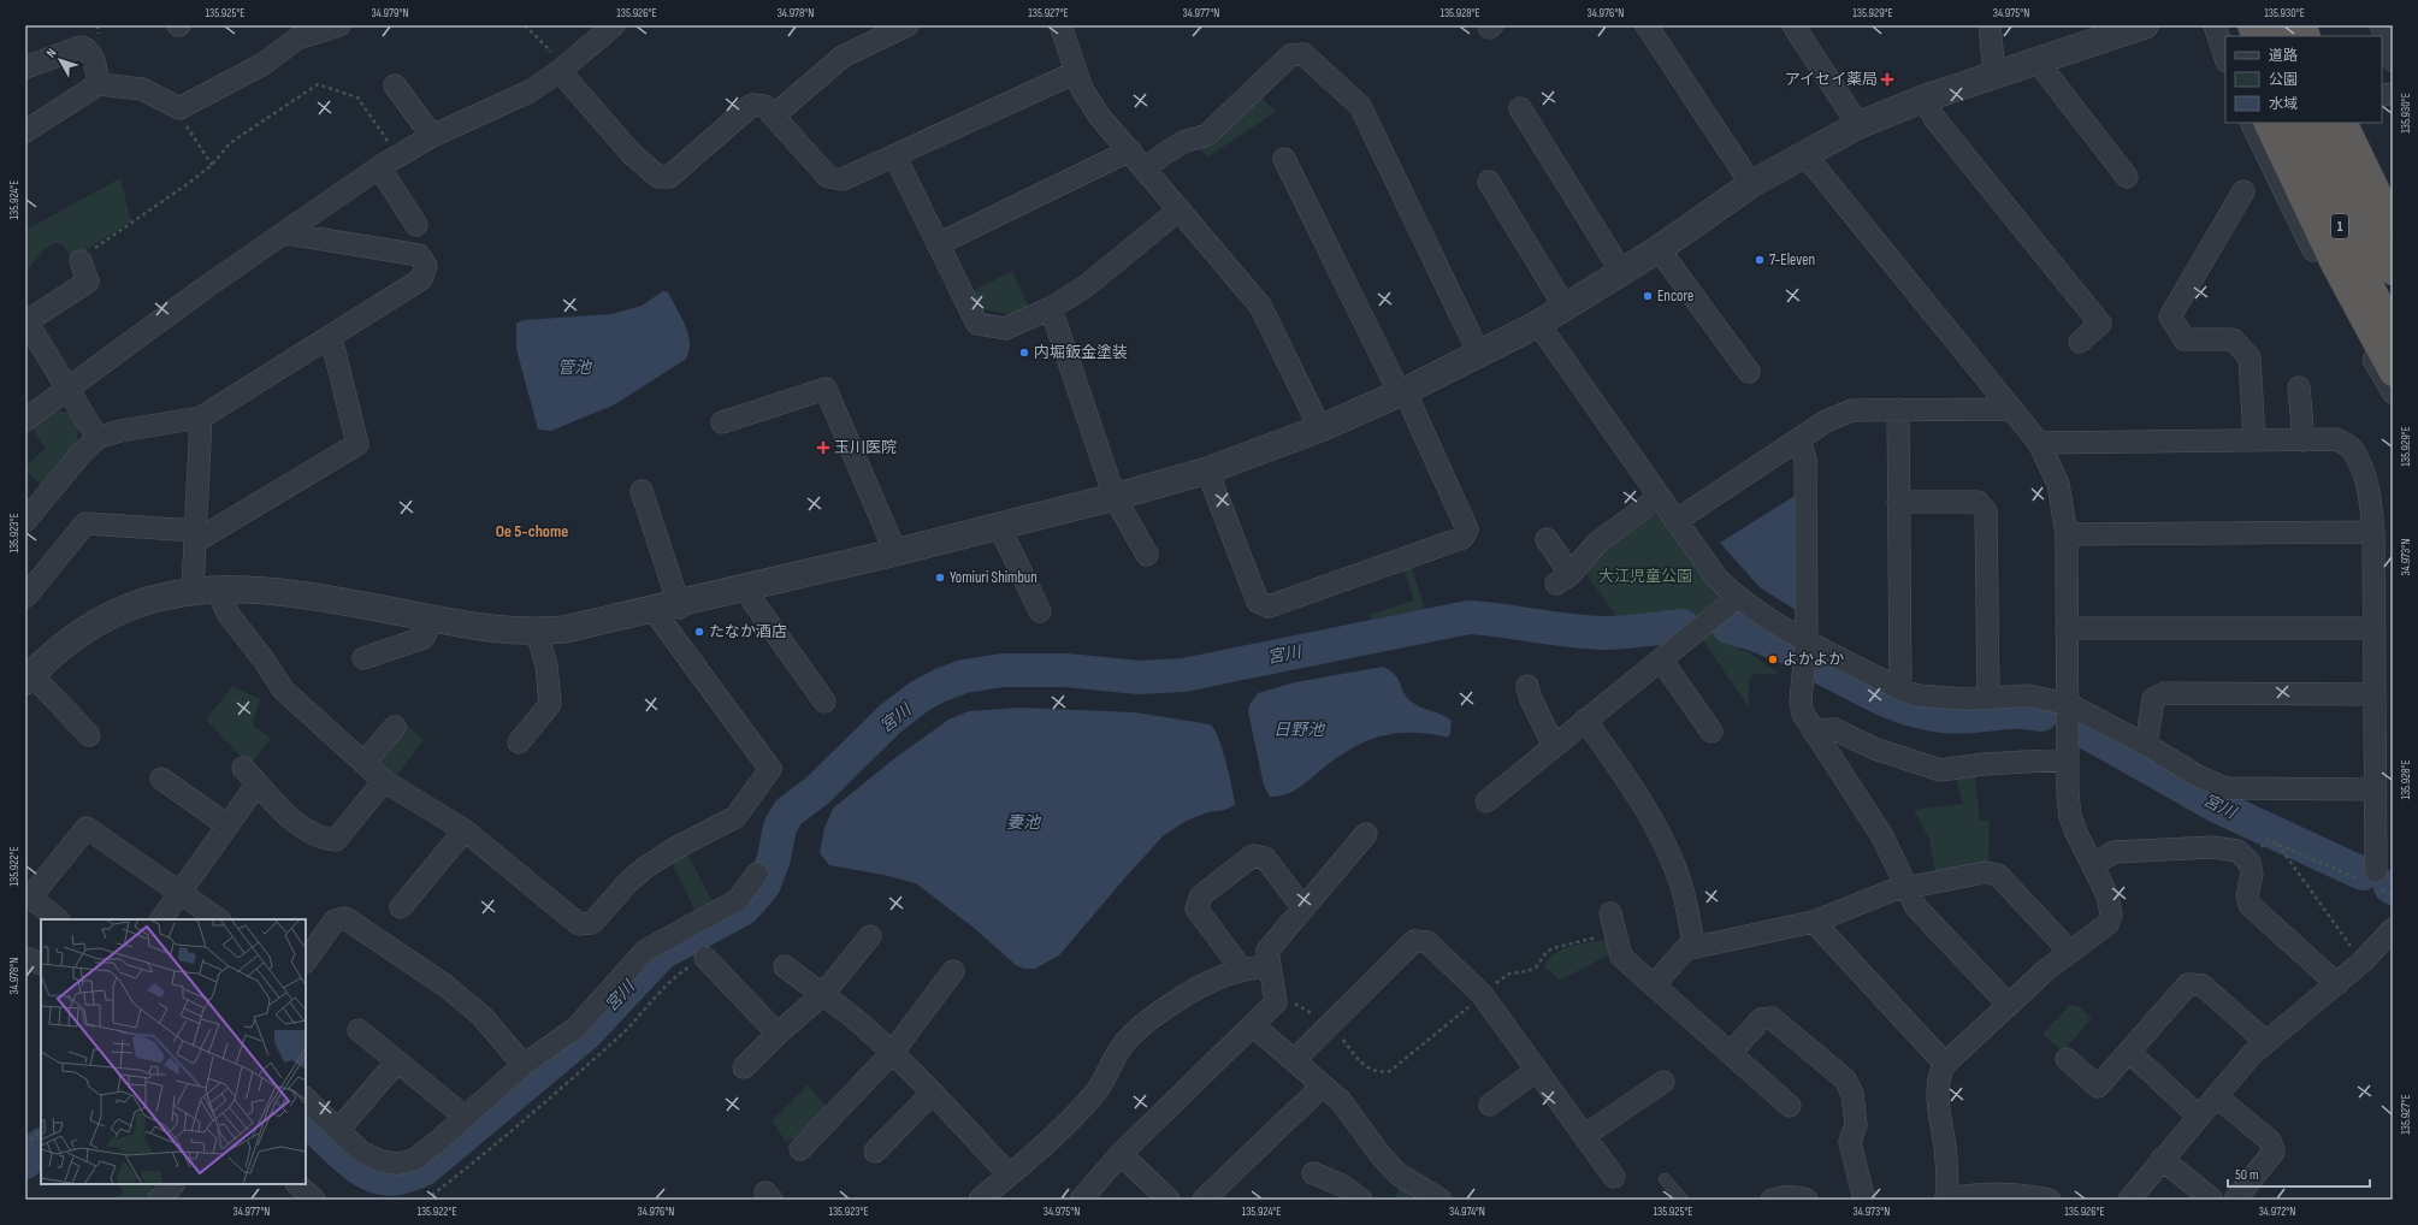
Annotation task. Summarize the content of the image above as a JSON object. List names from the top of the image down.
{
  "streets": {
    "highway": ["1"]
  },
  "districts": ["Oe 5-chome"],
  "water": [
    "管池",
    "宮川",
    "日野池",
    "妻池"
  ],
  "parks": ["大江児童公園"],
  "places": {
    "health": ["アイセイ薬局", "玉川医院"],
    "other": [
      "7-Eleven",
      "Encore",
      "内堀鈑金塗装",
      "Yomiuri Shimbun",
      "たなか酒店",
      "よかよか"
    ]
  },
  "legend": ["道路", "公園", "水域"],
  "scale_bar": "50 m",
  "north": "top left",
  "coordinates": [
    "135.925°E",
    "34.979°N",
    "135.926°E",
    "34.978°N",
    "135.927°E",
    "34.977°N",
    "135.928°E",
    "34.976°N",
    "135.929°E",
    "34.975°N",
    "135.930°E",
    "135.924°E",
    "135.923°E",
    "34.973°N",
    "135.922°E",
    "34.974°N",
    "34.972°N"
  ]
}
